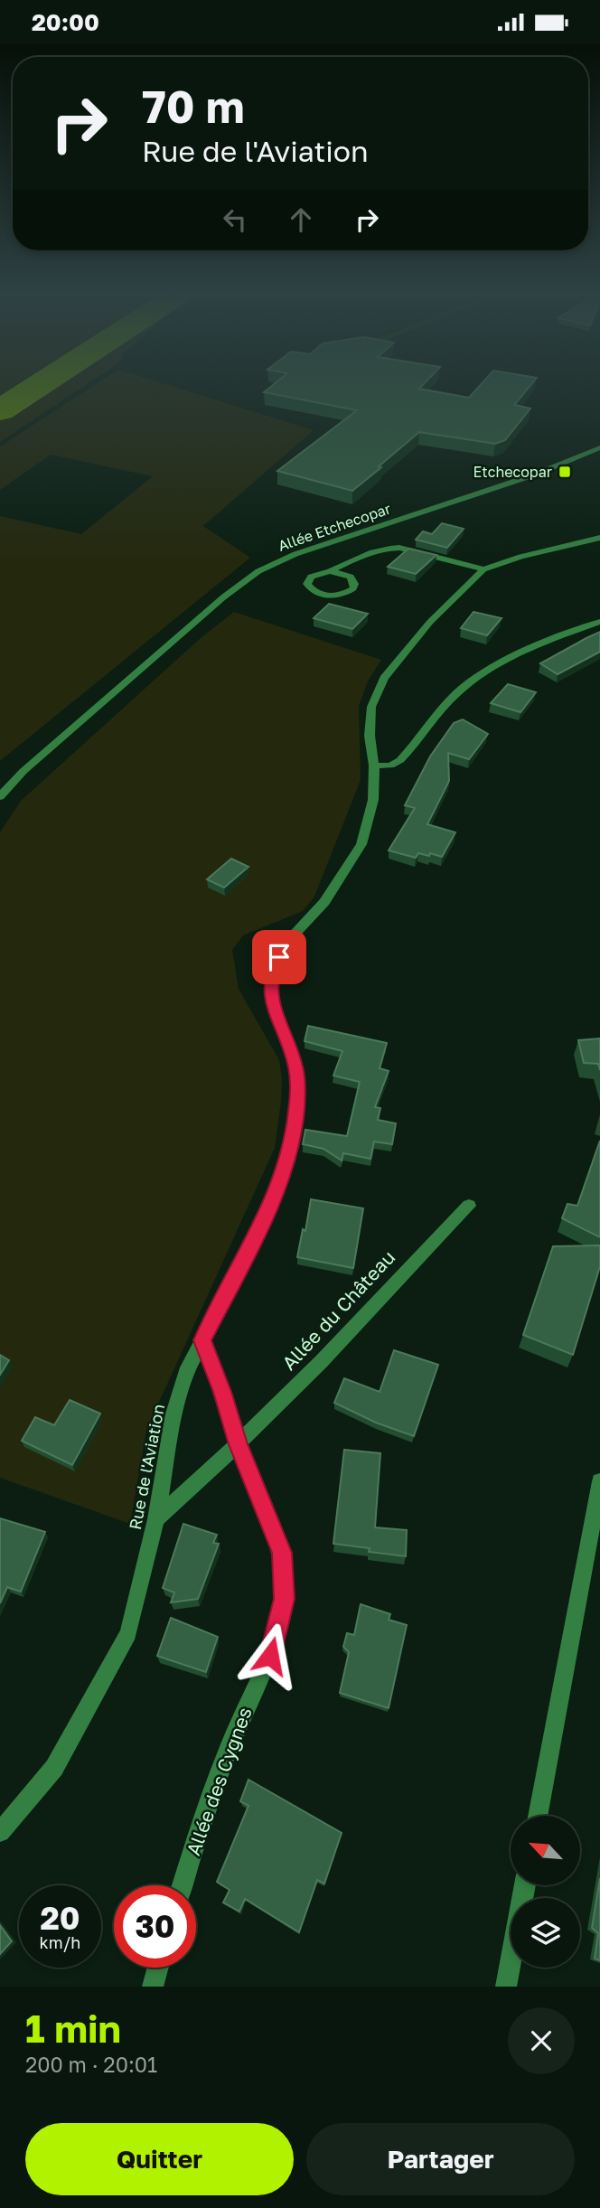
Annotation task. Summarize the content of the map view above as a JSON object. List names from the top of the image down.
{
  "streets": {
    "street": [
      "Allée Etchecopar",
      "Allée du Château",
      "Rue de l'Aviation",
      "Allée des Cygnes"
    ]
  },
  "crossings": [
    ["Allée du Château", "Rue de l'Aviation"],
    ["Allée du Château", "Allée des Cygnes"],
    ["Rue de l'Aviation", "Allée des Cygnes"]
  ],
  "places": {
    "transit": ["Etchecopar"]
  },
  "north": "top left",
  "page": {
    "status": "20:00",
    "turn": ["70 m", "Rue de l'Aviation"],
    "speed": "20 km/h",
    "limit": "30",
    "heading": ["1 min", "200 m · 20:01"],
    "buttons": ["Quitter", "Partager"]
  }
}
